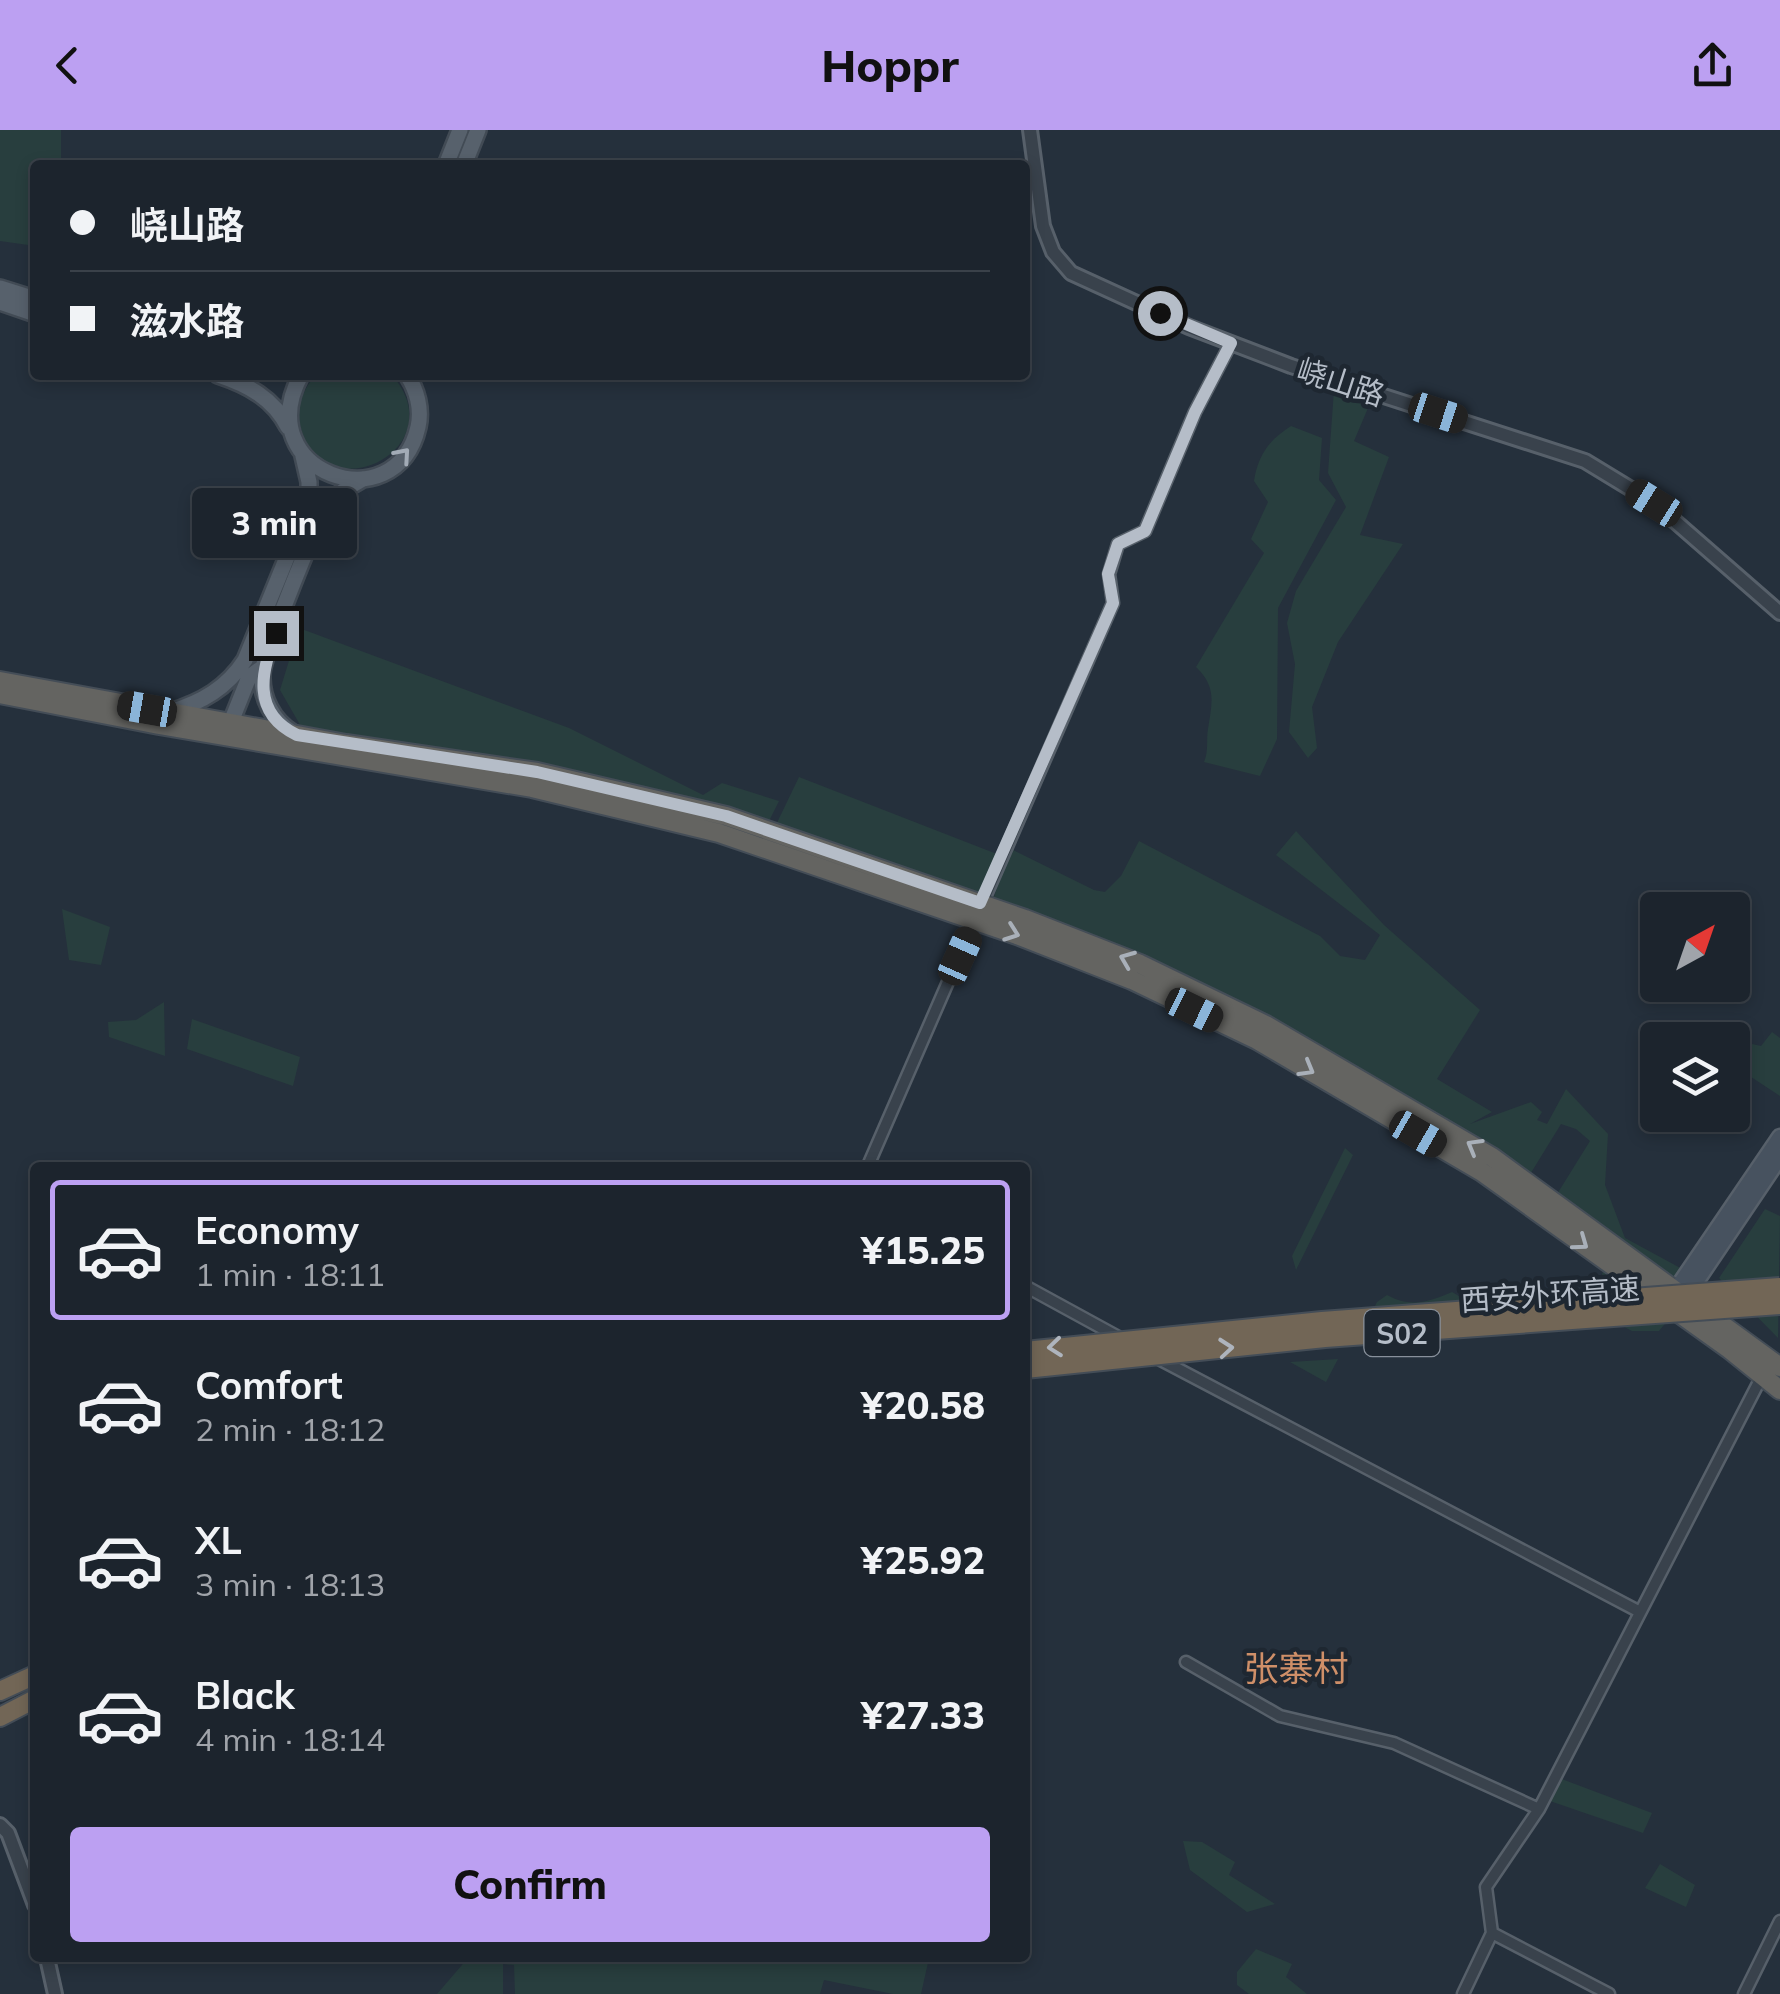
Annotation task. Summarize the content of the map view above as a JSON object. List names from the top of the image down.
{
  "streets": {
    "highway": ["西安外环高速", "S02"],
    "street": ["峣山路"]
  },
  "districts": ["张寨村"],
  "north": "top right",
  "page": {
    "header": "Hoppr",
    "banner": ["峣山路", "滋水路"],
    "bubble": "3 min",
    "list": [
      {
        "name": "Economy",
        "note": "1 min · 18:11",
        "value": "¥15.25"
      },
      {
        "name": "Comfort",
        "note": "2 min · 18:12",
        "value": "¥20.58"
      },
      {
        "name": "XL",
        "note": "3 min · 18:13",
        "value": "¥25.92"
      },
      {
        "name": "Black",
        "note": "4 min · 18:14",
        "value": "¥27.33"
      }
    ],
    "buttons": "Confirm"
  }
}
